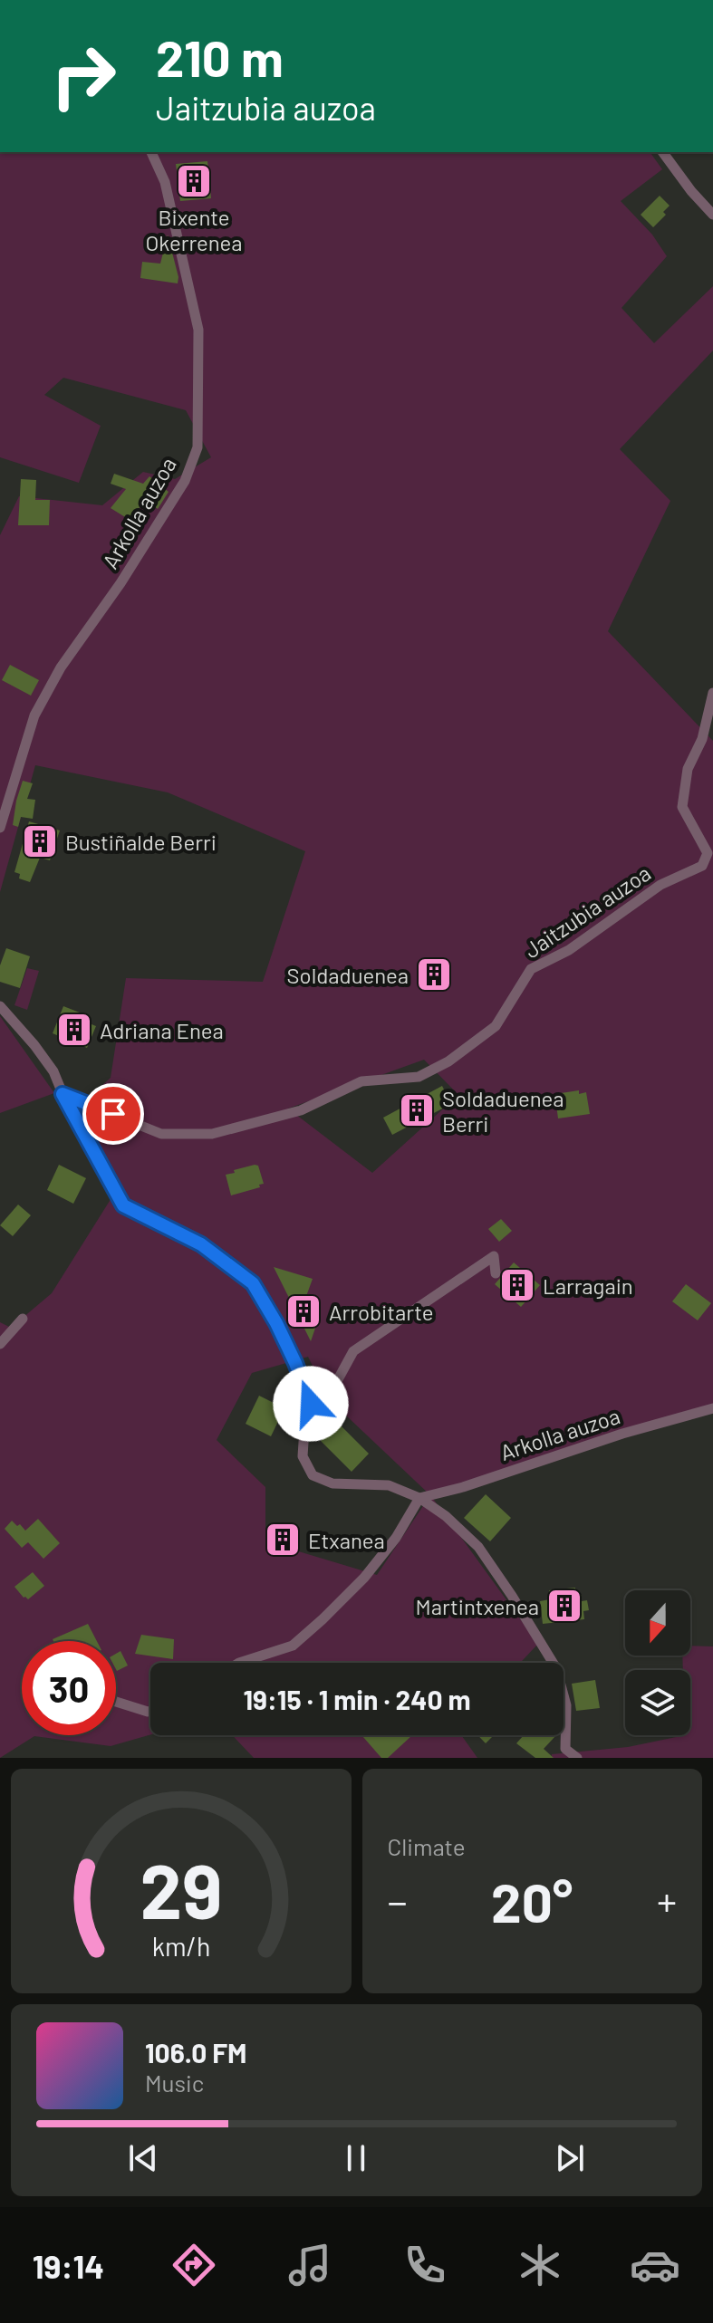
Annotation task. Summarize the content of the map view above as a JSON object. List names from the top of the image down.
{
  "streets": {
    "street": ["Arkolla auzoa", "Jaitzubia auzoa"]
  },
  "places": {
    "building": [
      "Bixente Okerrenea",
      "Bustiñalde Berri",
      "Soldaduenea",
      "Adriana Enea",
      "Soldaduenea Berri",
      "Larragain",
      "Arrobitarte",
      "Etxanea",
      "Martintxenea"
    ]
  },
  "north": "bottom",
  "page": {
    "turn": ["210 m", "Jaitzubia auzoa"],
    "limit": "30",
    "trip": "19:15 · 1 min · 240 m",
    "tile": "Climate",
    "heat": ["−", "20°", "+"],
    "song": ["106.0 FM", "Music"],
    "tabs": "19:14",
    "gauge": ["29", "km/h"]
  }
}
